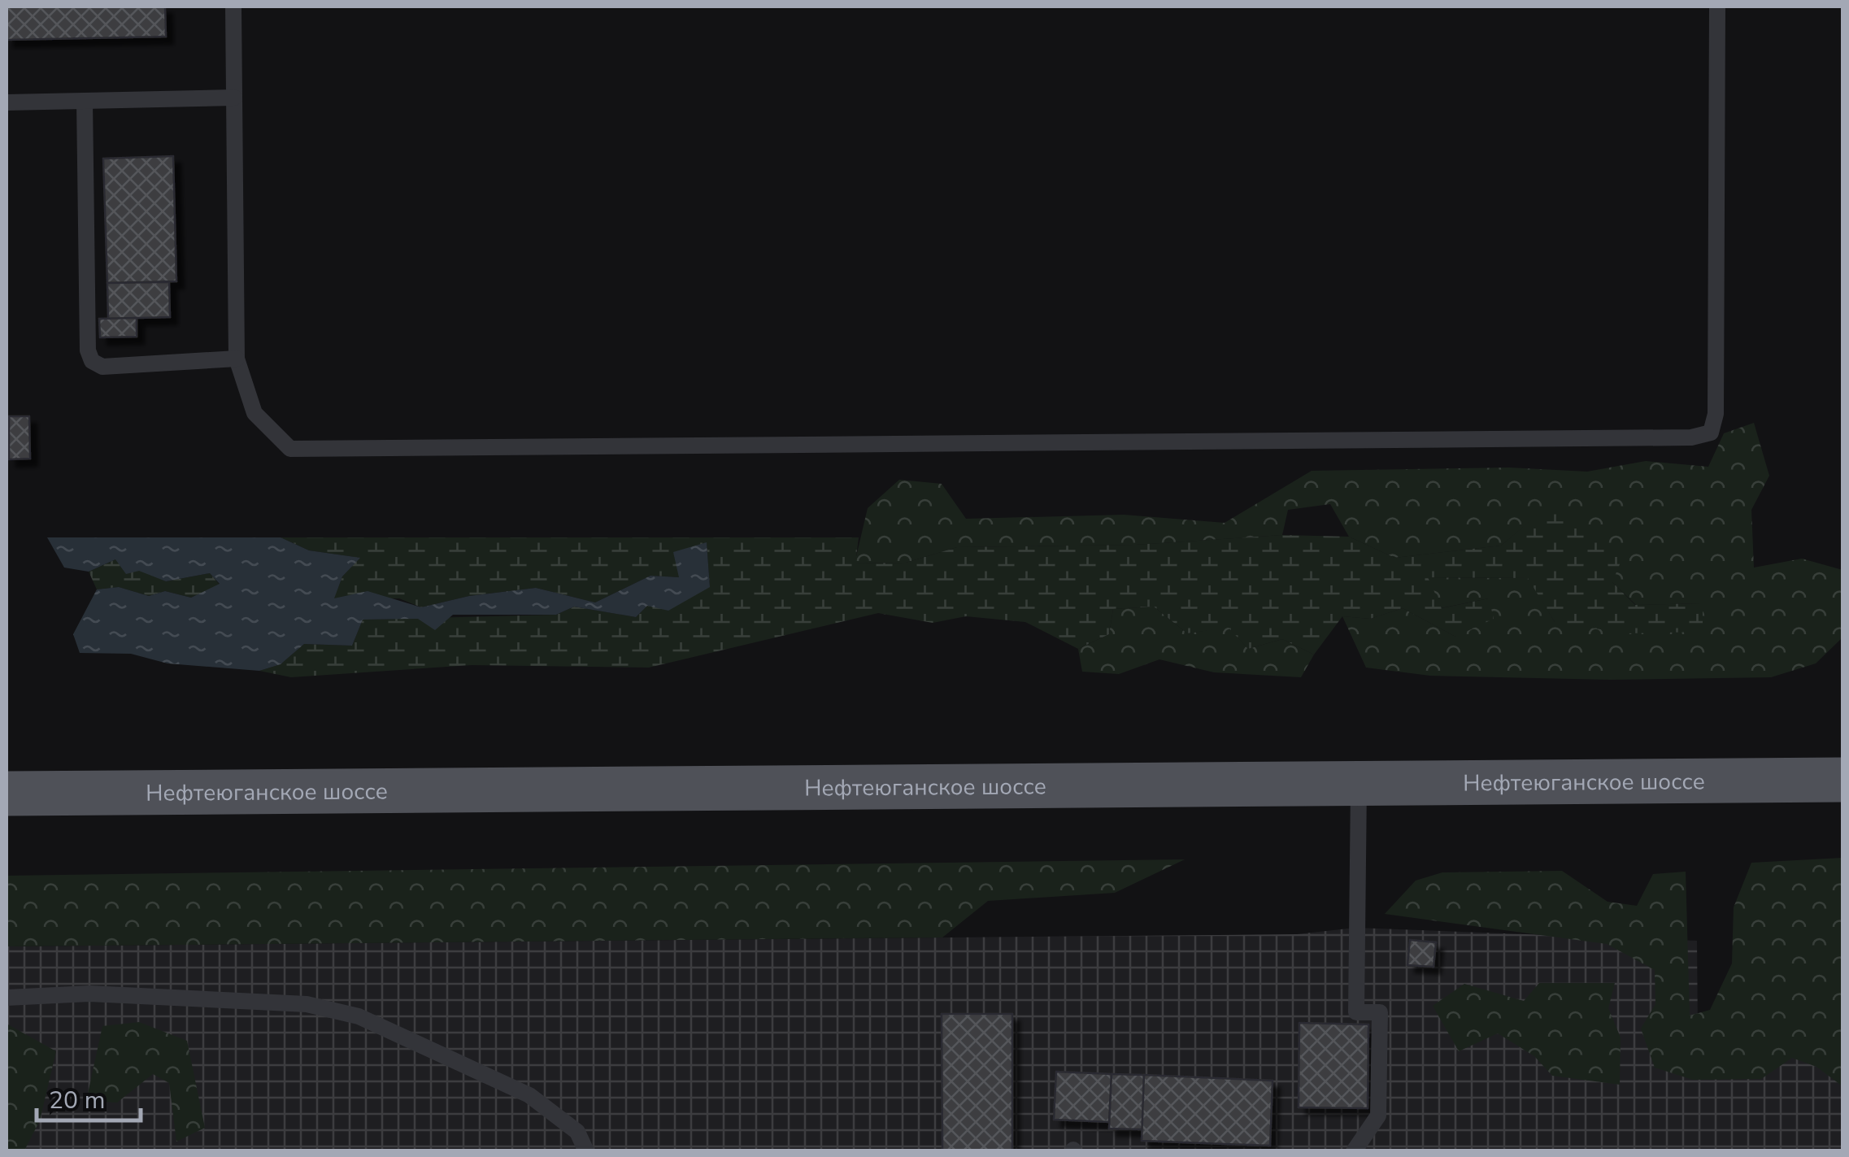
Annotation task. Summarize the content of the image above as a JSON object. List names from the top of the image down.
{
  "streets": {
    "main road": ["Нефтеюганское шоссе"]
  },
  "scale_bar": "20 m"
}
